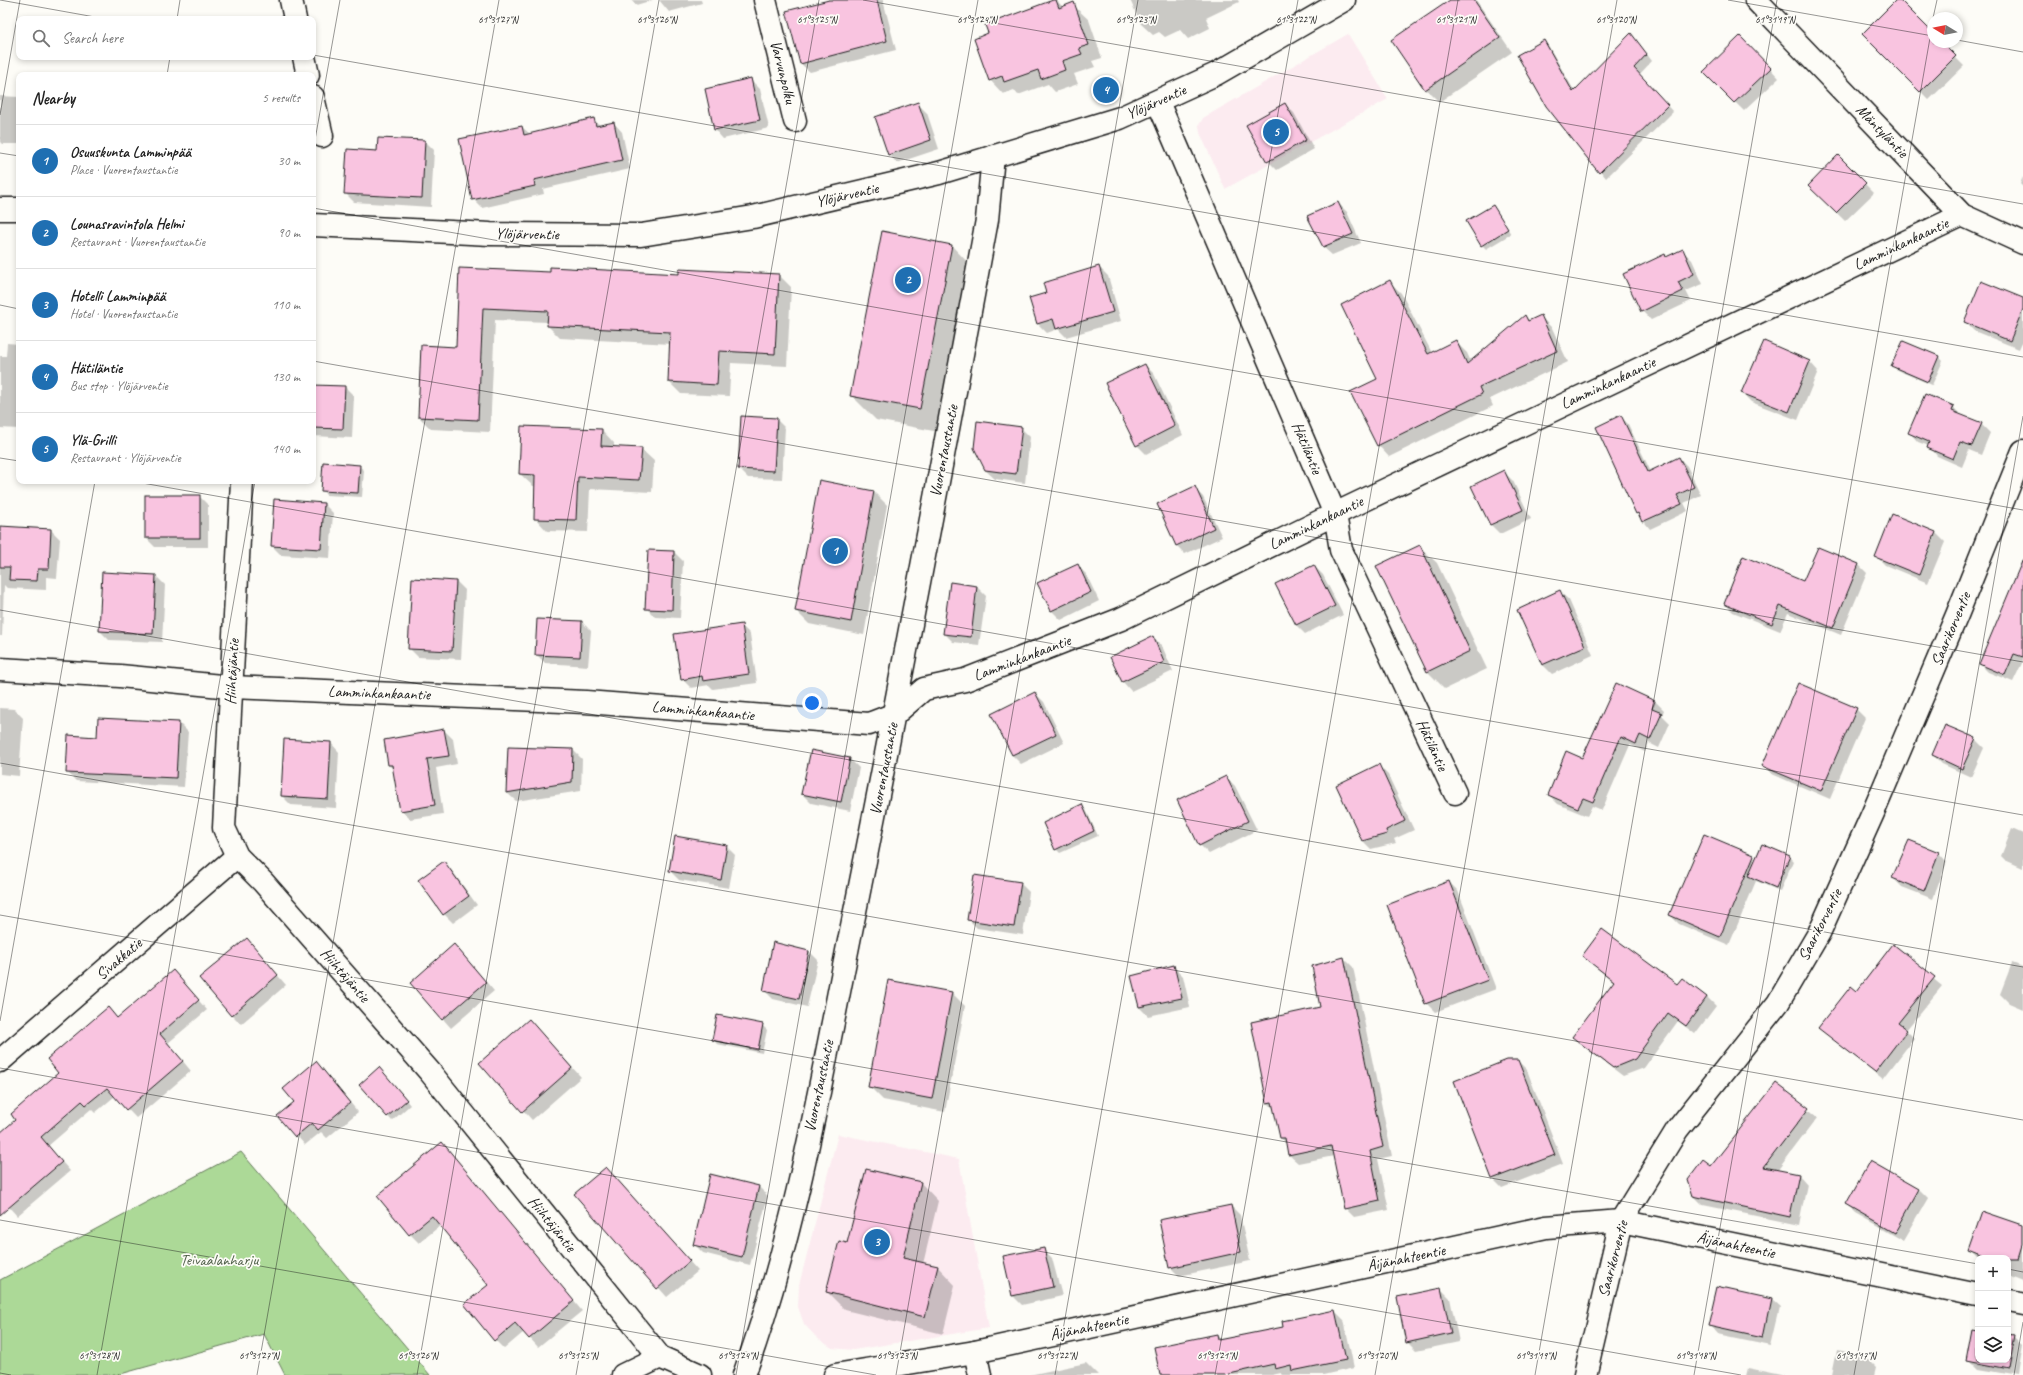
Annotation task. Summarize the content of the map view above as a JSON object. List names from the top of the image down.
{
  "streets": {
    "street": [
      "Varvunpolku",
      "Ylöjärventie",
      "Mäntyläntie",
      "Lamminkankaantie",
      "Hätiläntie",
      "Vuorentaustantie",
      "Saarikorventie",
      "Hiihtäjäntie",
      "Sivakkatie",
      "Äijänahteentie"
    ]
  },
  "crossings": [
    ["Ylöjärventie", "Hätiläntie"],
    ["Ylöjärventie", "Vuorentaustantie"],
    ["Mäntyläntie", "Lamminkankaantie"],
    ["Lamminkankaantie", "Hätiläntie"],
    ["Lamminkankaantie", "Vuorentaustantie"],
    ["Lamminkankaantie", "Hiihtäjäntie"],
    ["Saarikorventie", "Äijänahteentie"],
    ["Hiihtäjäntie", "Sivakkatie"]
  ],
  "parks": ["Teivaalanharju"],
  "north": "left",
  "page": {
    "search": "Search here",
    "heading": ["Nearby", "5 results"],
    "pins": [
      "4",
      "5",
      "2",
      "1",
      "3"
    ],
    "list": [
      {
        "mark": "1",
        "name": "Osuuskunta Lamminpää",
        "note": "Place · Vuorentaustantie",
        "value": "30 m"
      },
      {
        "mark": "2",
        "name": "Lounasravintola Helmi",
        "note": "Restaurant · Vuorentaustantie",
        "value": "90 m"
      },
      {
        "mark": "3",
        "name": "Hotelli Lamminpää",
        "note": "Hotel · Vuorentaustantie",
        "value": "110 m"
      },
      {
        "mark": "4",
        "name": "Hätiläntie",
        "note": "Bus stop · Ylöjärventie",
        "value": "130 m"
      },
      {
        "mark": "5",
        "name": "Ylä-Grilli",
        "note": "Restaurant · Ylöjärventie",
        "value": "140 m"
      }
    ],
    "map_buttons": ["+", "−"]
  },
  "coordinates": [
    "61°31'27\"N",
    "61°31'26\"N",
    "61°31'25\"N",
    "61°31'24\"N",
    "61°31'23\"N",
    "61°31'22\"N",
    "61°31'21\"N",
    "61°31'20\"N",
    "61°31'19\"N",
    "61°31'28\"N",
    "61°31'18\"N",
    "61°31'17\"N"
  ]
}
